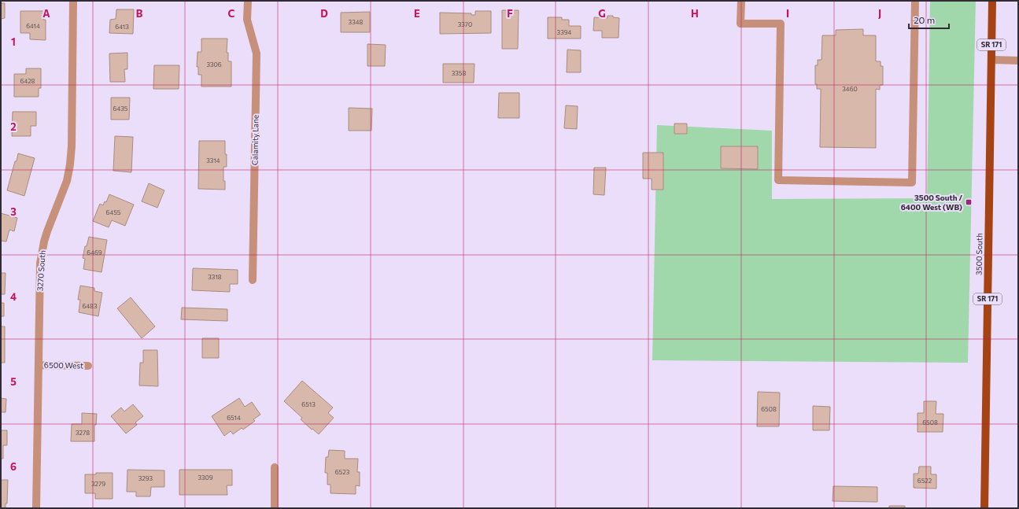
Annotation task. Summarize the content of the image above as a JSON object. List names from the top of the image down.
{
  "streets": {
    "main road": ["SR 171", "3500 South"],
    "street": ["Calamity Lane", "3270 South", "6500 West"]
  },
  "crossings": [
    ["3270 South", "6500 West"]
  ],
  "places": {
    "transit": ["3500 South / 6400 West (WB)"]
  },
  "house_numbers": [
    "3348",
    "3370",
    "6414",
    "6413",
    "3394",
    "3306",
    "3358",
    "6428",
    "3460",
    "6435",
    "3314",
    "6455",
    "6469",
    "3318",
    "6483",
    "6513",
    "6508",
    "6514",
    "6508",
    "3278",
    "6523",
    "3309",
    "3293",
    "6522",
    "3279"
  ],
  "scale_bar": "20 m",
  "grid": {
    "columns": [
      "A",
      "B",
      "C",
      "D",
      "E",
      "F",
      "G",
      "H",
      "I",
      "J"
    ],
    "rows": [
      "1",
      "2",
      "3",
      "4",
      "5",
      "6"
    ]
  }
}
